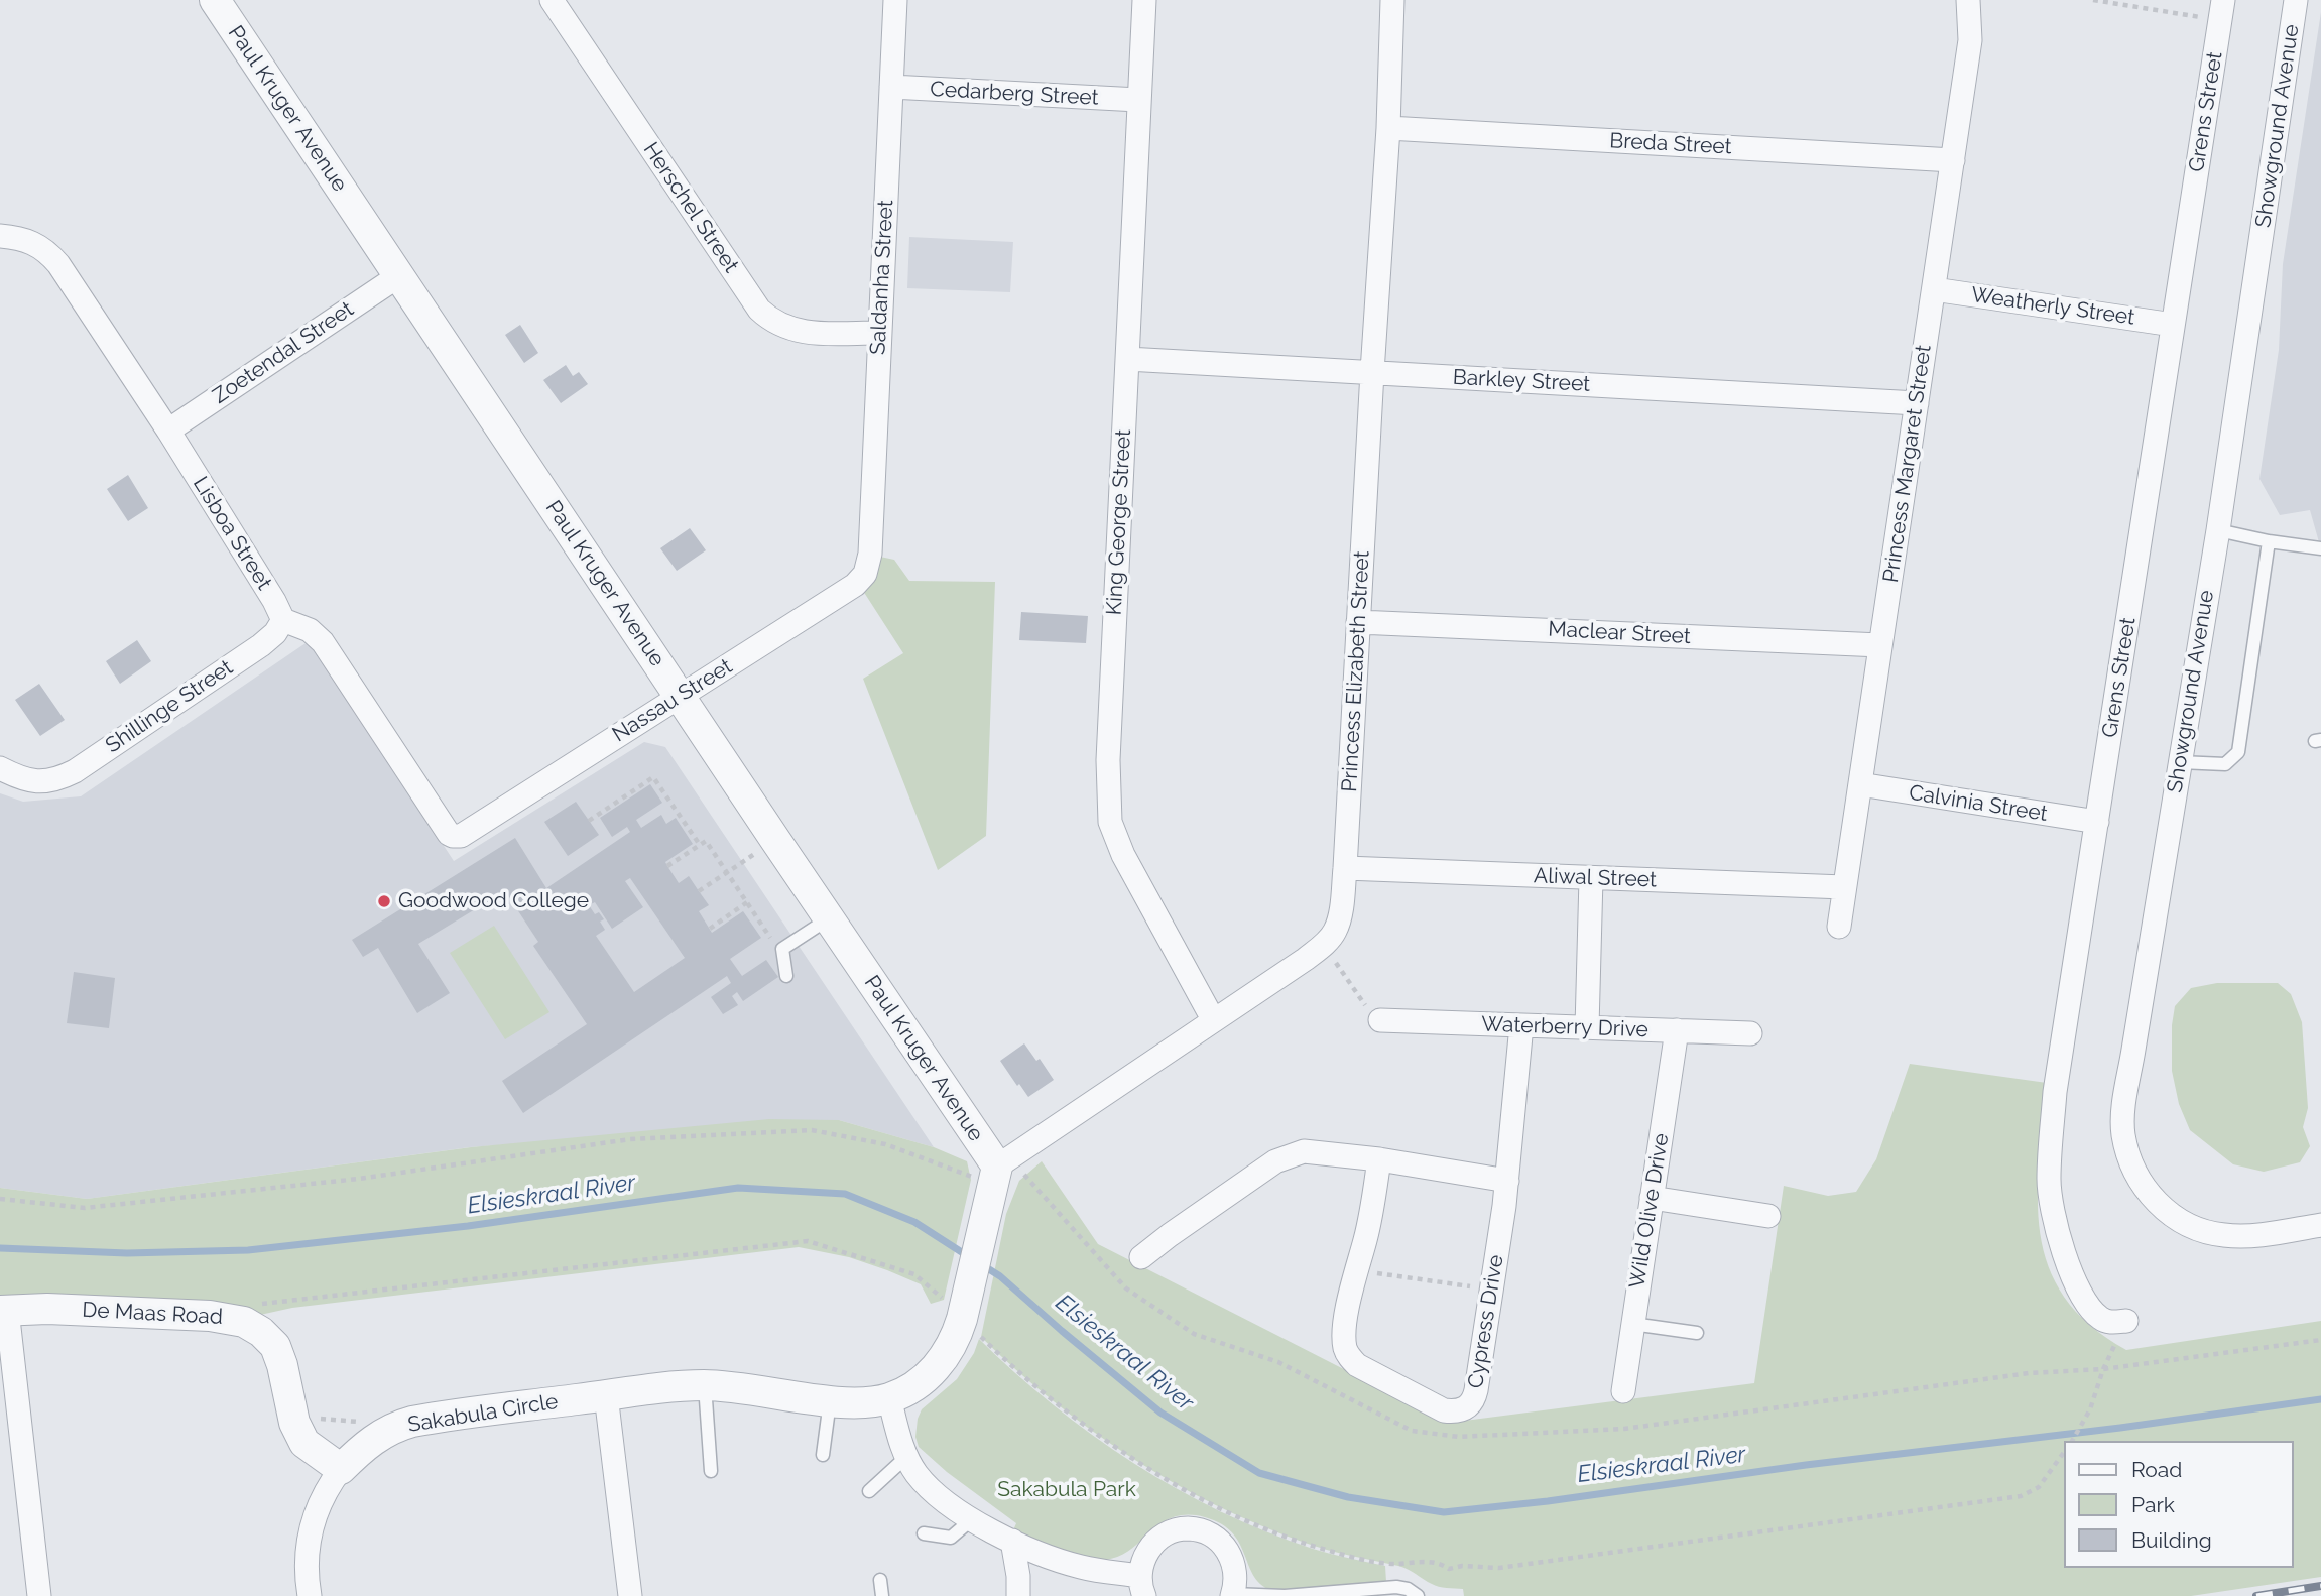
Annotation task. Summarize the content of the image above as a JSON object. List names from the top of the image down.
{
  "streets": {
    "street": [
      "Cedarberg Street",
      "Paul Kruger Avenue",
      "Grens Street",
      "Showground Avenue",
      "Breda Street",
      "Herschel Street",
      "Saldanha Street",
      "Weatherly Street",
      "Zoetendal Street",
      "Barkley Street",
      "Princess Margaret Street",
      "King George Street",
      "Lisboa Street",
      "Maclear Street",
      "Princess Elizabeth Street",
      "Nassau Street",
      "Shillinge Street",
      "Calvinia Street",
      "Aliwal Street",
      "Waterberry Drive",
      "Wild Olive Drive",
      "De Maas Road",
      "Cypress Drive",
      "Sakabula Circle"
    ]
  },
  "crossings": [
    ["Cedarberg Street", "Saldanha Street"],
    ["Cedarberg Street", "King George Street"],
    ["Paul Kruger Avenue", "Zoetendal Street"],
    ["Paul Kruger Avenue", "Princess Elizabeth Street"],
    ["Paul Kruger Avenue", "Nassau Street"],
    ["Paul Kruger Avenue", "Sakabula Circle"],
    ["Grens Street", "Weatherly Street"],
    ["Grens Street", "Calvinia Street"],
    ["Breda Street", "Princess Margaret Street"],
    ["Breda Street", "Princess Elizabeth Street"],
    ["Herschel Street", "Saldanha Street"],
    ["Saldanha Street", "Nassau Street"],
    ["Weatherly Street", "Princess Margaret Street"],
    ["Zoetendal Street", "Lisboa Street"],
    ["Barkley Street", "Princess Margaret Street"],
    ["Barkley Street", "King George Street"],
    ["Barkley Street", "Princess Elizabeth Street"],
    ["Princess Margaret Street", "Maclear Street"],
    ["Princess Margaret Street", "Calvinia Street"],
    ["Princess Margaret Street", "Aliwal Street"],
    ["King George Street", "Princess Elizabeth Street"],
    ["Lisboa Street", "Nassau Street"],
    ["Lisboa Street", "Shillinge Street"],
    ["Maclear Street", "Princess Elizabeth Street"],
    ["Princess Elizabeth Street", "Aliwal Street"],
    ["Princess Elizabeth Street", "Sakabula Circle"],
    ["Nassau Street", "Shillinge Street"],
    ["Waterberry Drive", "Wild Olive Drive"],
    ["Waterberry Drive", "Cypress Drive"],
    ["De Maas Road", "Sakabula Circle"]
  ],
  "water": ["Elsieskraal River"],
  "parks": ["Sakabula Park"],
  "places": ["Goodwood College"],
  "legend": ["Road", "Park", "Building"]
}
